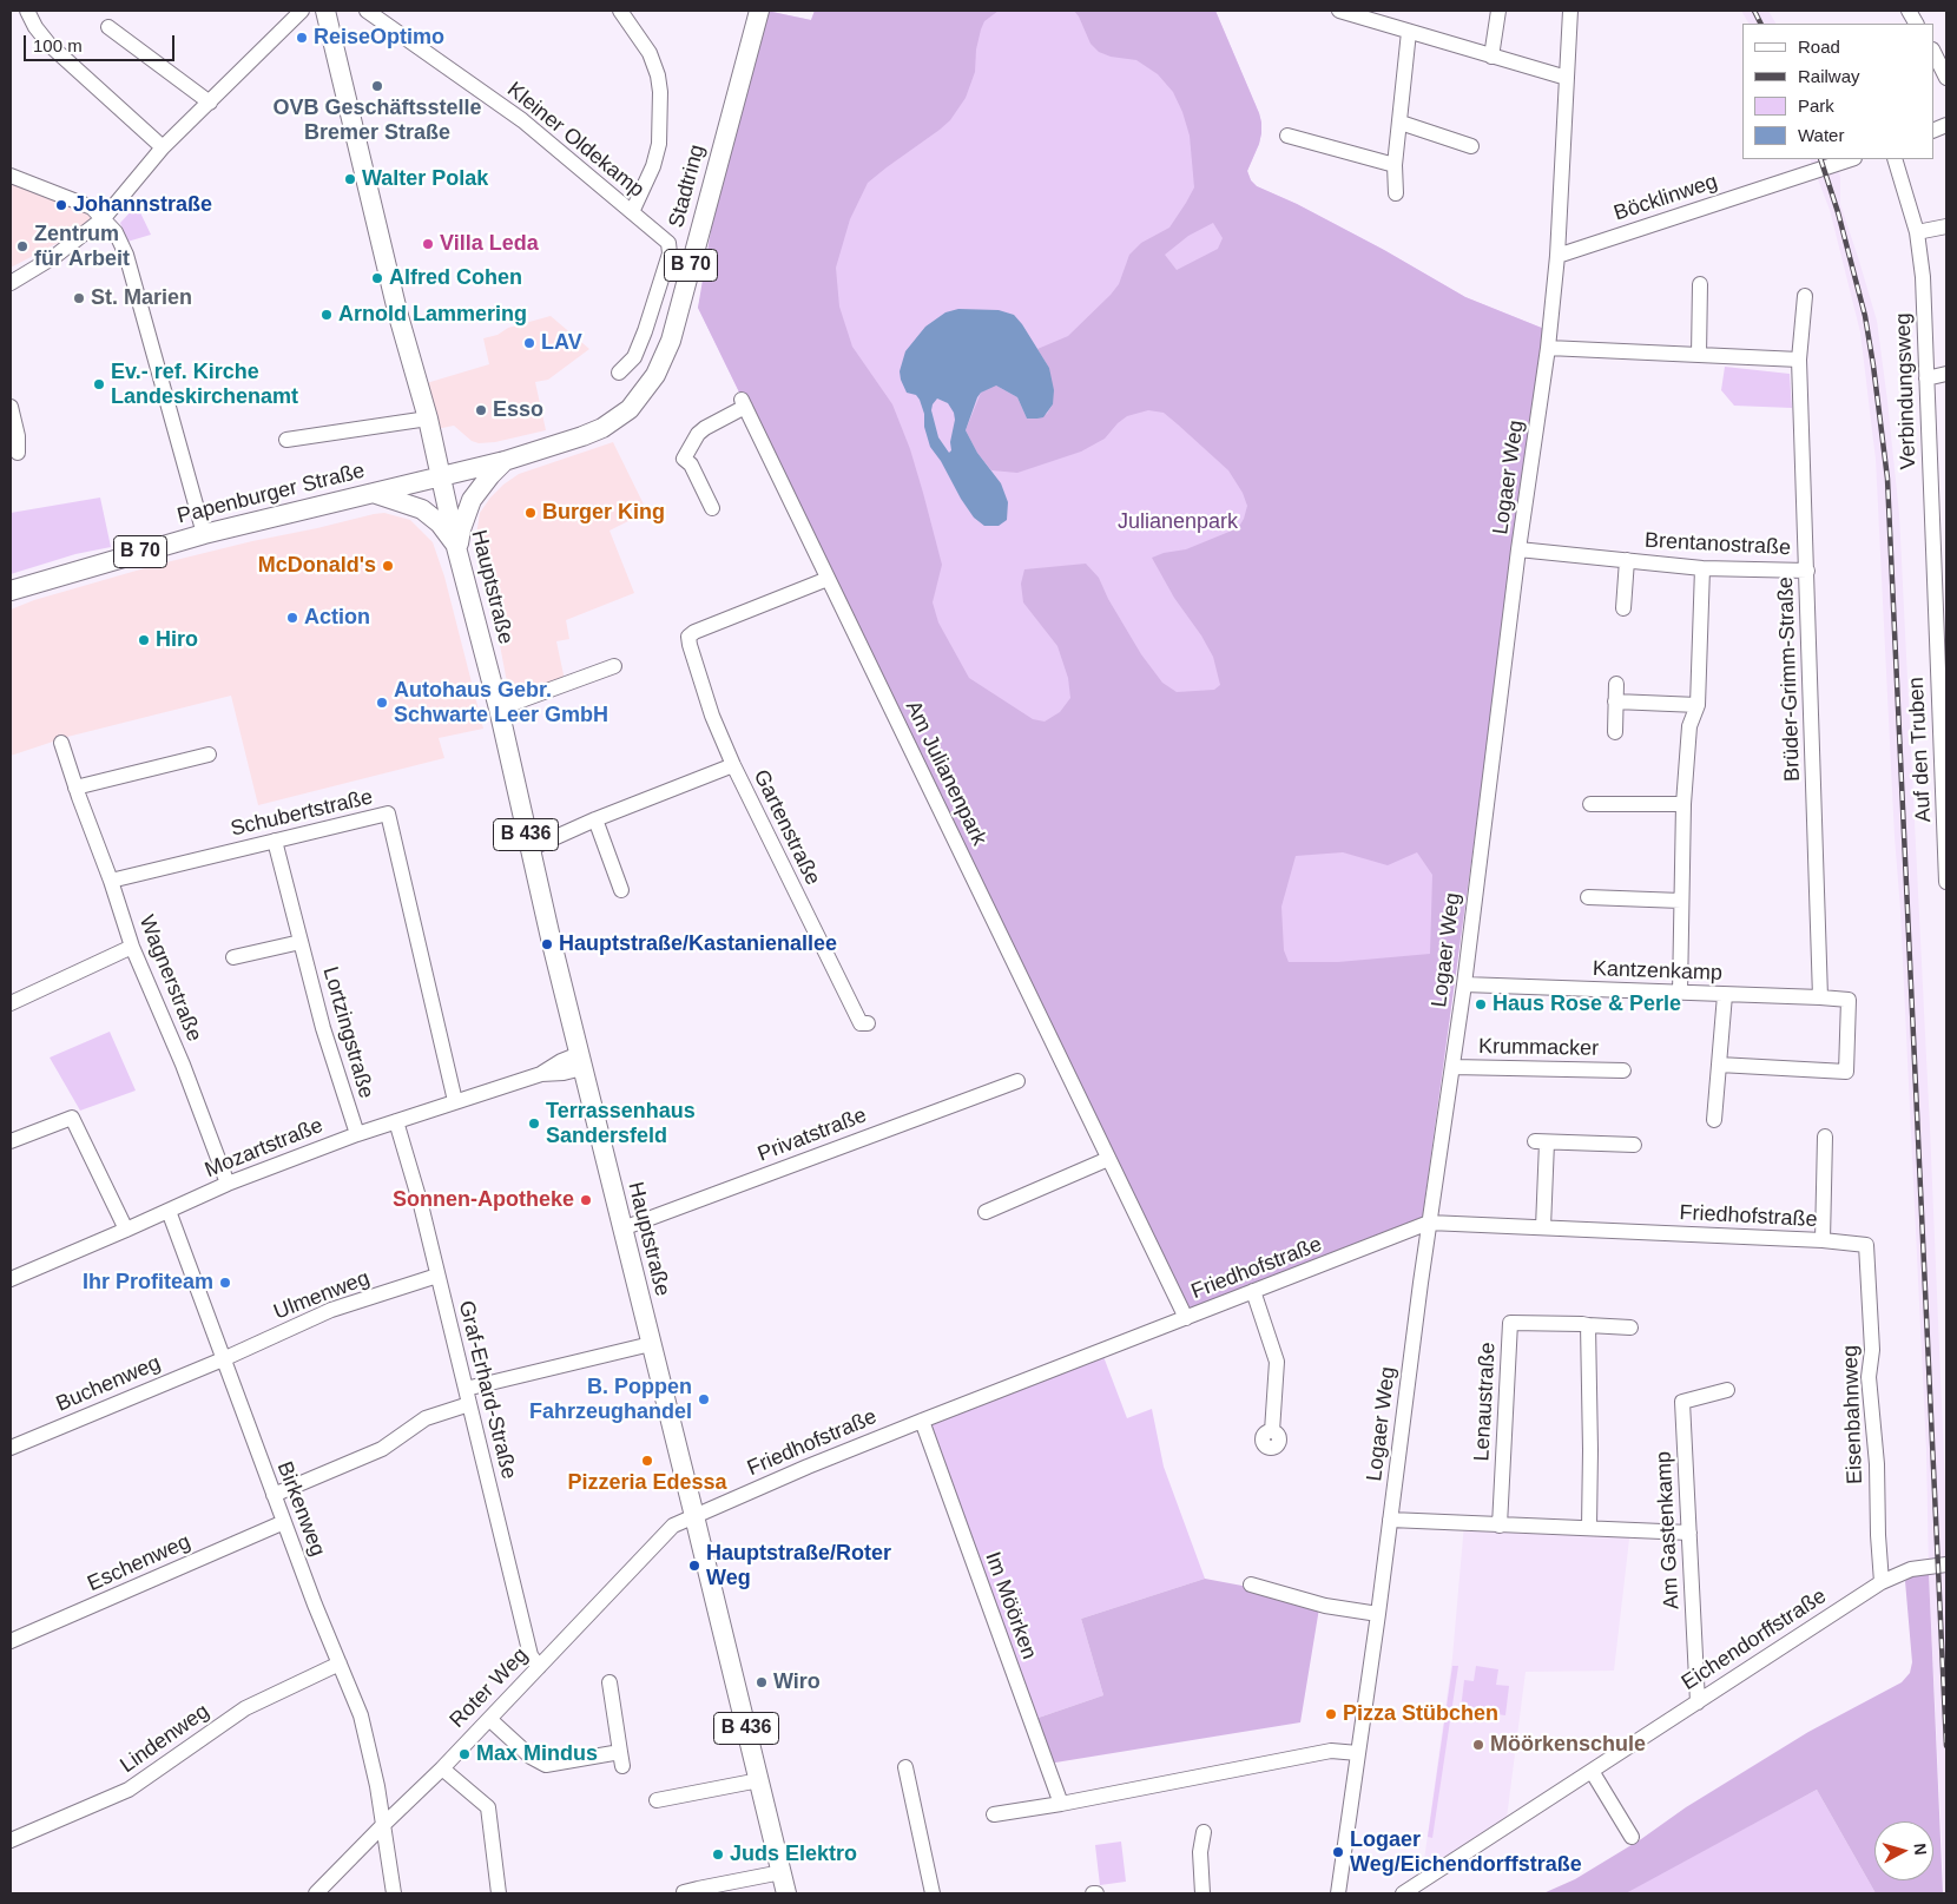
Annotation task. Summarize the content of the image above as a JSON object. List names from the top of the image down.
{
  "streets": {
    "main road": [
      "Stadtring",
      "B 70",
      "Papenburger Straße",
      "Hauptstraße",
      "B 436"
    ],
    "street": [
      "Kleiner Oldekamp",
      "Böcklinweg",
      "Verbindungsweg",
      "Logaer Weg",
      "Brentanostraße",
      "Brüder-Grimm-Straße",
      "Auf den Truben",
      "Am Julianenpark",
      "Schubertstraße",
      "Gartenstraße",
      "Kantzenkamp",
      "Wagnerstraße",
      "Lortzingstraße",
      "Krummacker",
      "Privatstraße",
      "Mozartstraße",
      "Friedhofstraße",
      "Ulmenweg",
      "Buchenweg",
      "Graf-Erhard-Straße",
      "Lenaustraße",
      "Eisenbahnweg",
      "Birkenweg",
      "Am Gastenkamp",
      "Eschenweg",
      "Im Möörken",
      "Eichendorffstraße",
      "Roter Weg",
      "Lindenweg"
    ]
  },
  "crossings": [
    ["Stadtring", "Papenburger Straße"],
    ["Stadtring", "Hauptstraße"],
    ["Stadtring", "B 436"],
    ["Böcklinweg", "Logaer Weg"],
    ["Verbindungsweg", "Auf den Truben"],
    ["Logaer Weg", "Brentanostraße"],
    ["Logaer Weg", "Kantzenkamp"],
    ["Logaer Weg", "Krummacker"],
    ["Logaer Weg", "Friedhofstraße"],
    ["Papenburger Straße", "Hauptstraße"],
    ["Brentanostraße", "Brüder-Grimm-Straße"],
    ["Hauptstraße", "B 436"],
    ["Hauptstraße", "Privatstraße"],
    ["Hauptstraße", "Mozartstraße"],
    ["Hauptstraße", "Friedhofstraße"],
    ["Hauptstraße", "Roter Weg"],
    ["Brüder-Grimm-Straße", "Kantzenkamp"],
    ["Am Julianenpark", "Gartenstraße"],
    ["Am Julianenpark", "Friedhofstraße"],
    ["Schubertstraße", "Wagnerstraße"],
    ["Schubertstraße", "Lortzingstraße"],
    ["Schubertstraße", "Mozartstraße"],
    ["Wagnerstraße", "Mozartstraße"],
    ["Lortzingstraße", "Mozartstraße"],
    ["Mozartstraße", "Graf-Erhard-Straße"],
    ["Mozartstraße", "Birkenweg"],
    ["Friedhofstraße", "Eisenbahnweg"],
    ["Friedhofstraße", "Im Möörken"],
    ["Friedhofstraße", "Roter Weg"],
    ["Ulmenweg", "Buchenweg"],
    ["Ulmenweg", "Graf-Erhard-Straße"],
    ["Ulmenweg", "Birkenweg"],
    ["Buchenweg", "Birkenweg"],
    ["Graf-Erhard-Straße", "Roter Weg"],
    ["Eisenbahnweg", "Eichendorffstraße"],
    ["Birkenweg", "Eschenweg"],
    ["Birkenweg", "Roter Weg"],
    ["Birkenweg", "Lindenweg"],
    ["Am Gastenkamp", "Eichendorffstraße"]
  ],
  "parks": ["Julianenpark"],
  "places": [
    "ReiseOptimo",
    "OVB Geschäftsstelle Bremer Straße",
    "Walter Polak",
    "Johannstraße",
    "Villa Leda",
    "Zentrum für Arbeit",
    "Alfred Cohen",
    "St. Marien",
    "Arnold Lammering",
    "LAV",
    "Ev.- ref. Kirche Landeskirchenamt",
    "Esso",
    "Burger King",
    "McDonald's",
    "Action",
    "Hiro",
    "Autohaus Gebr. Schwarte Leer GmbH",
    "Hauptstraße/Kastanienallee",
    "Haus Rose & Perle",
    "Terrassenhaus Sandersfeld",
    "Sonnen-Apotheke",
    "Ihr Profiteam",
    "B. Poppen Fahrzeughandel",
    "Pizzeria Edessa",
    "Hauptstraße/Roter Weg",
    "Wiro",
    "Pizza Stübchen",
    "Möörkenschule",
    "Max Mindus",
    "Logaer Weg/Eichendorffstraße",
    "Juds Elektro"
  ],
  "legend": [
    "Road",
    "Railway",
    "Park",
    "Water"
  ],
  "scale_bar": "100 m",
  "north": "right"
}
